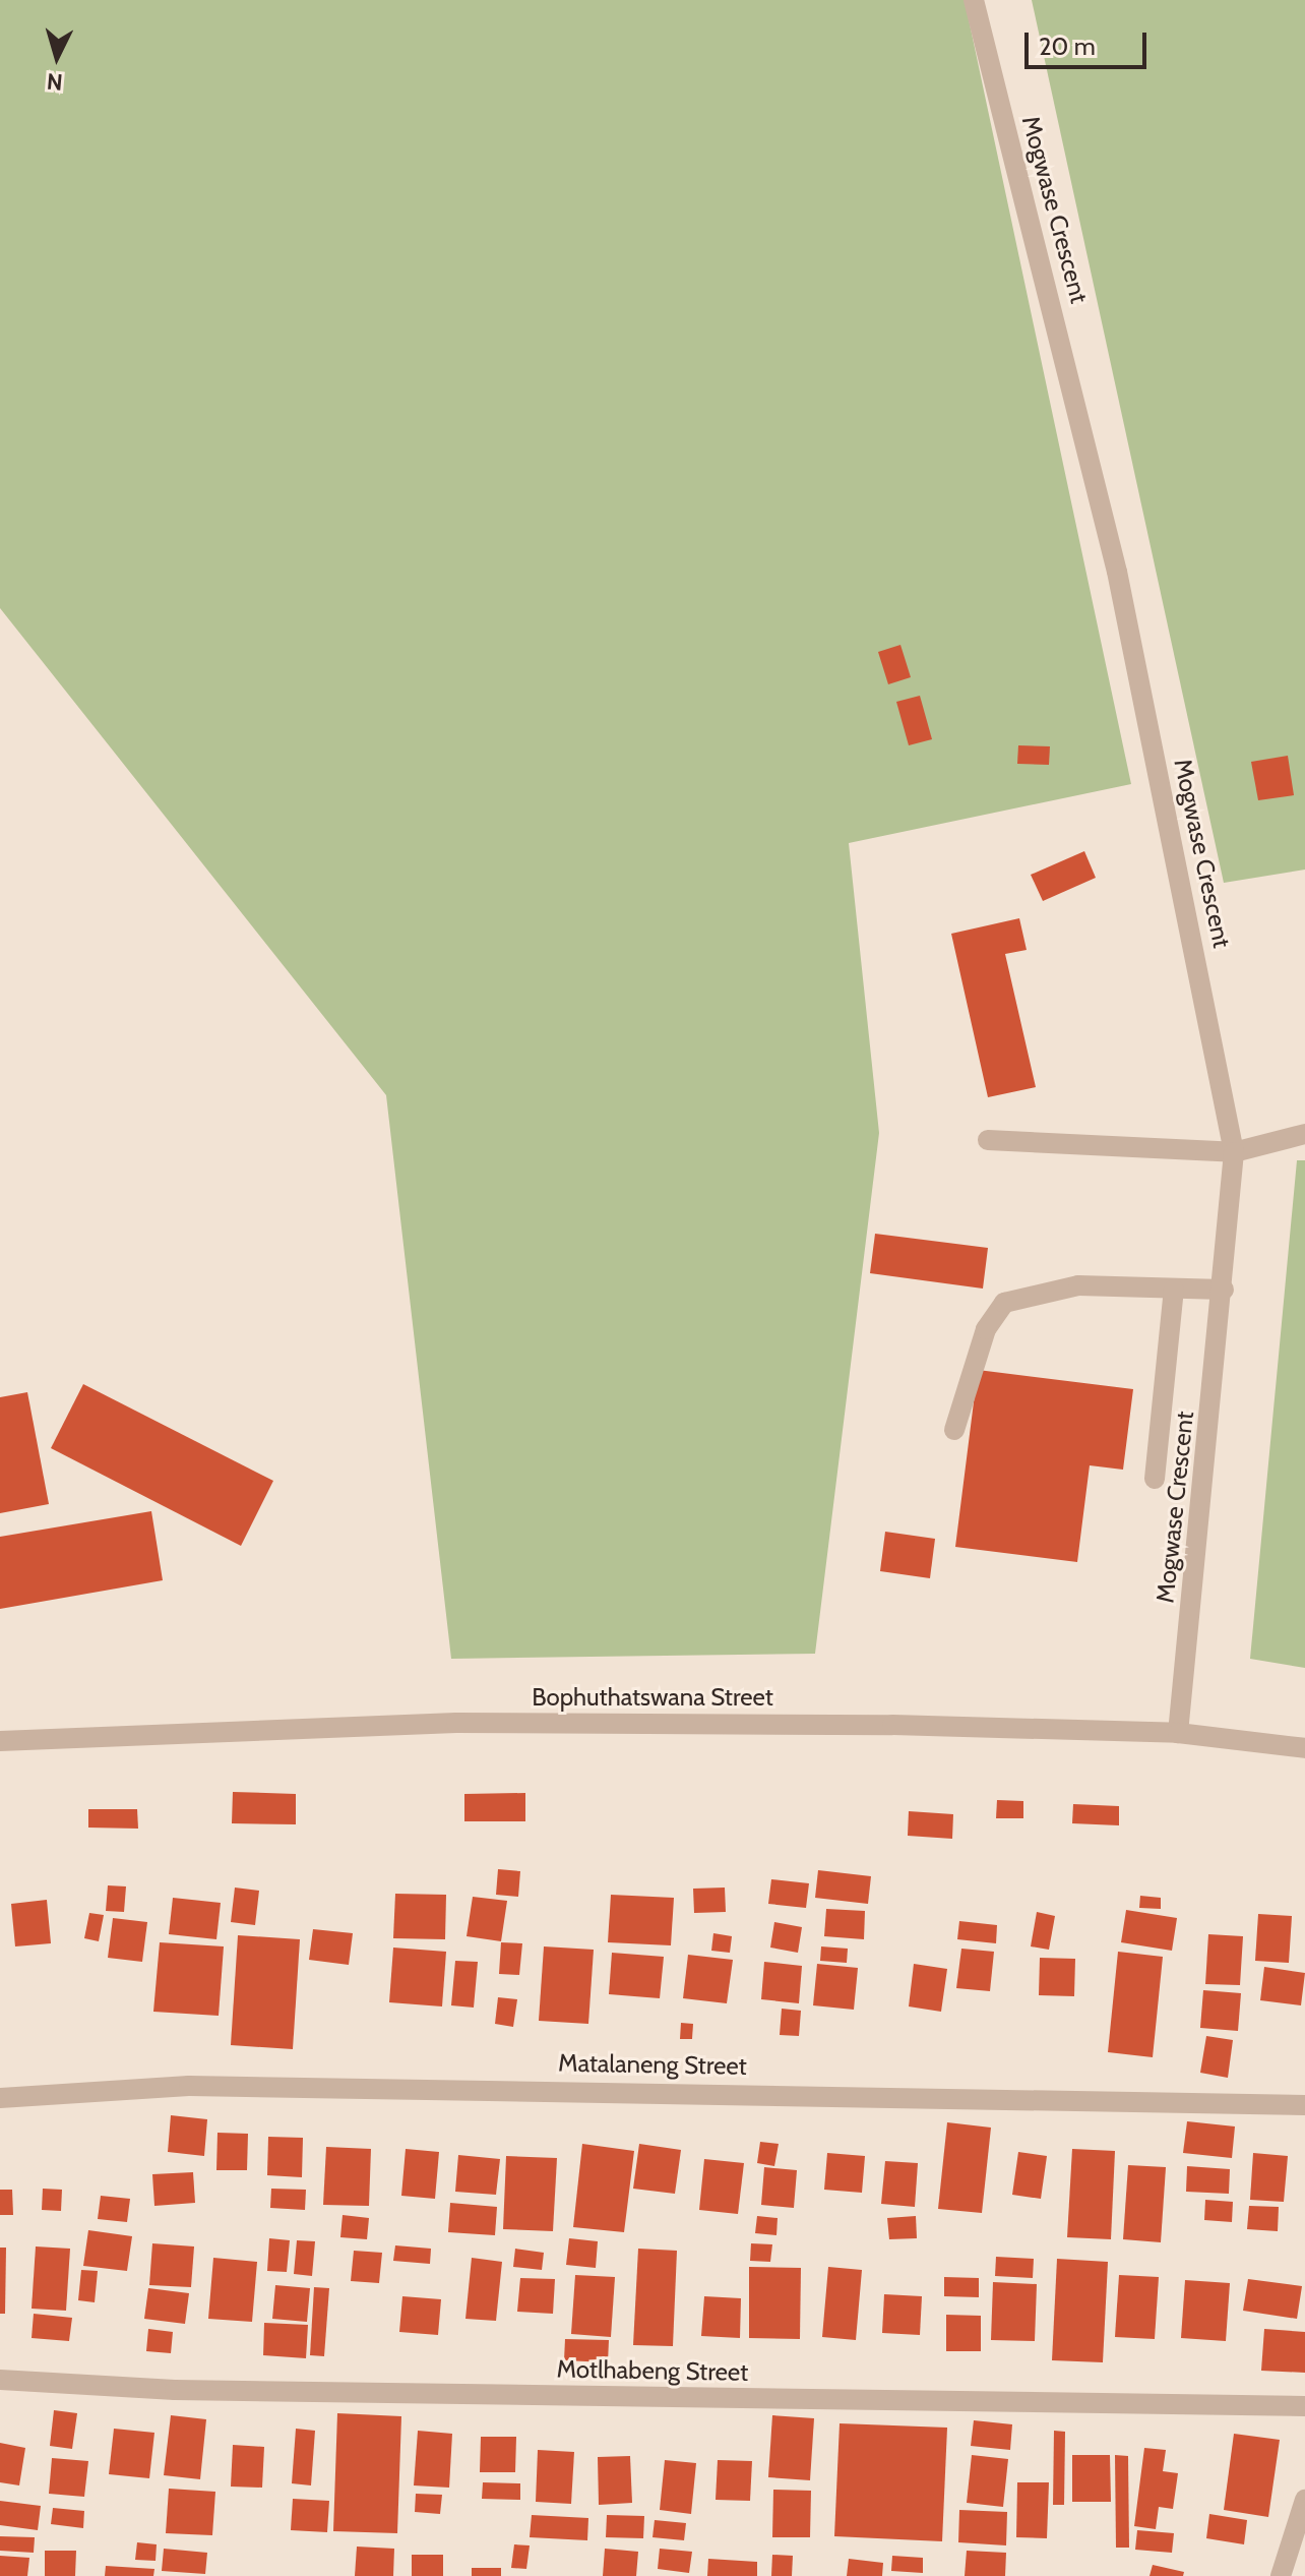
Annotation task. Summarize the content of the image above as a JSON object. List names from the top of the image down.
{
  "streets": {
    "street": [
      "Mogwase Crescent",
      "Bophuthatswana Street",
      "Matalaneng Street",
      "Motlhabeng Street"
    ]
  },
  "crossings": [
    ["Mogwase Crescent", "Bophuthatswana Street"]
  ],
  "scale_bar": "20 m",
  "north": "bottom"
}
